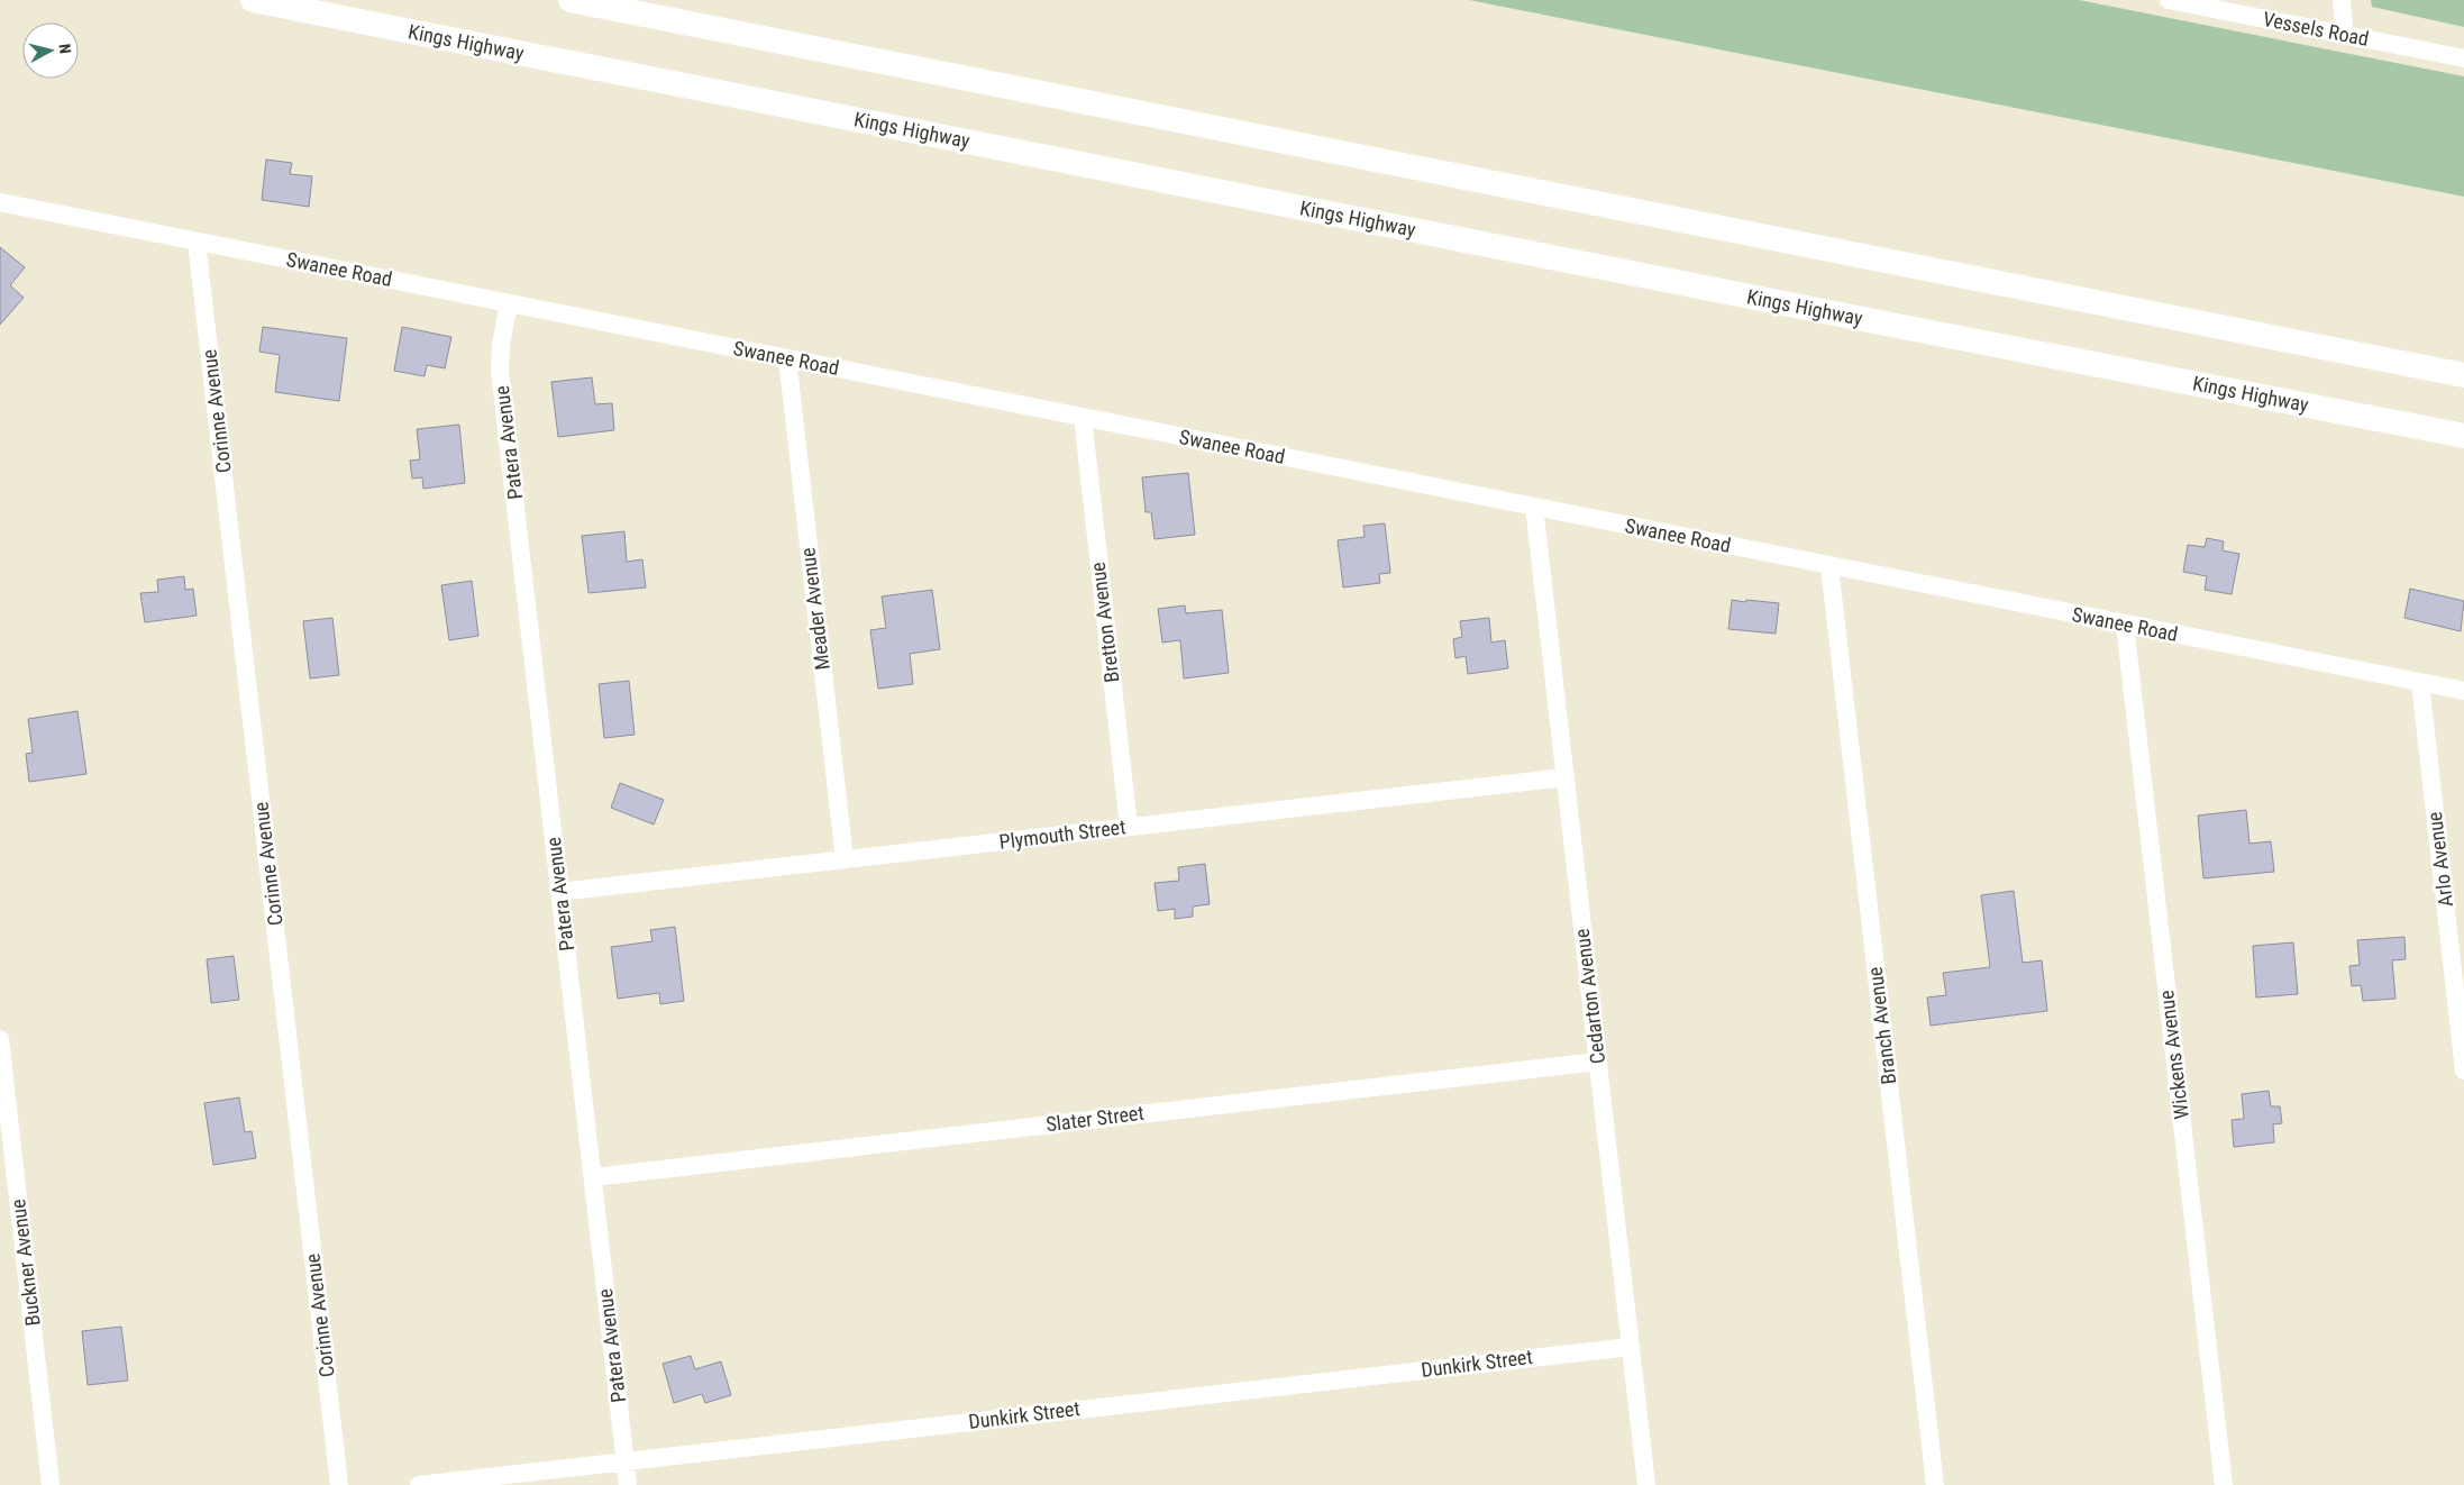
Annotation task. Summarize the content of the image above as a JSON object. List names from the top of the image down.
{
  "streets": {
    "main road": ["Kings Highway"],
    "street": [
      "Vessels Road",
      "Swanee Road",
      "Corinne Avenue",
      "Patera Avenue",
      "Meader Avenue",
      "Bretton Avenue",
      "Plymouth Street",
      "Arlo Avenue",
      "Cedarton Avenue",
      "Branch Avenue",
      "Wickens Avenue",
      "Slater Street",
      "Buckner Avenue",
      "Dunkirk Street"
    ]
  },
  "crossings": [
    ["Swanee Road", "Corinne Avenue"],
    ["Swanee Road", "Patera Avenue"],
    ["Swanee Road", "Meader Avenue"],
    ["Swanee Road", "Bretton Avenue"],
    ["Swanee Road", "Arlo Avenue"],
    ["Swanee Road", "Cedarton Avenue"],
    ["Swanee Road", "Branch Avenue"],
    ["Swanee Road", "Wickens Avenue"],
    ["Patera Avenue", "Plymouth Street"],
    ["Patera Avenue", "Slater Street"],
    ["Patera Avenue", "Dunkirk Street"],
    ["Meader Avenue", "Plymouth Street"],
    ["Bretton Avenue", "Plymouth Street"],
    ["Plymouth Street", "Cedarton Avenue"],
    ["Cedarton Avenue", "Slater Street"],
    ["Cedarton Avenue", "Dunkirk Street"]
  ],
  "north": "right"
}
